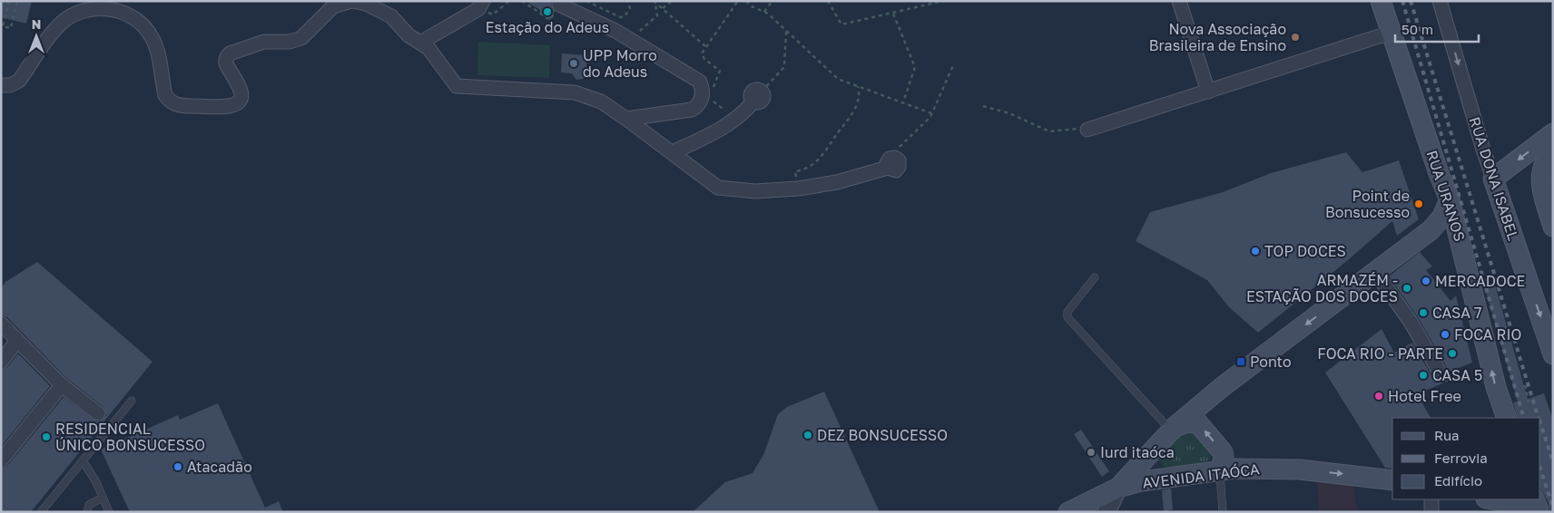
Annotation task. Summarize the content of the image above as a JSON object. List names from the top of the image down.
{
  "streets": {
    "main road": ["RUA DONA ISABEL", "RUA URANOS", "AVENIDA ITAÓCA"]
  },
  "one_way": ["RUA URANOS", "AVENIDA ITAÓCA"],
  "places": {
    "other": [
      "Estação do Adeus",
      "Nova Associação Brasileira de Ensino",
      "UPP Morro do Adeus",
      "Point de Bonsucesso",
      "TOP DOCES",
      "MERCADOCE",
      "ARMAZÉM - ESTAÇÃO DOS DOCES",
      "CASA 7",
      "FOCA RIO",
      "FOCA RIO - PARTE",
      "CASA 5",
      "Hotel Free",
      "DEZ BONSUCESSO",
      "RESIDENCIAL ÚNICO BONSUCESSO",
      "Iurd itaóca",
      "Atacadão"
    ],
    "transit": ["Ponto"]
  },
  "legend": ["Rua", "Ferrovia", "Edifício"],
  "scale_bar": "50 m",
  "north": "top"
}
